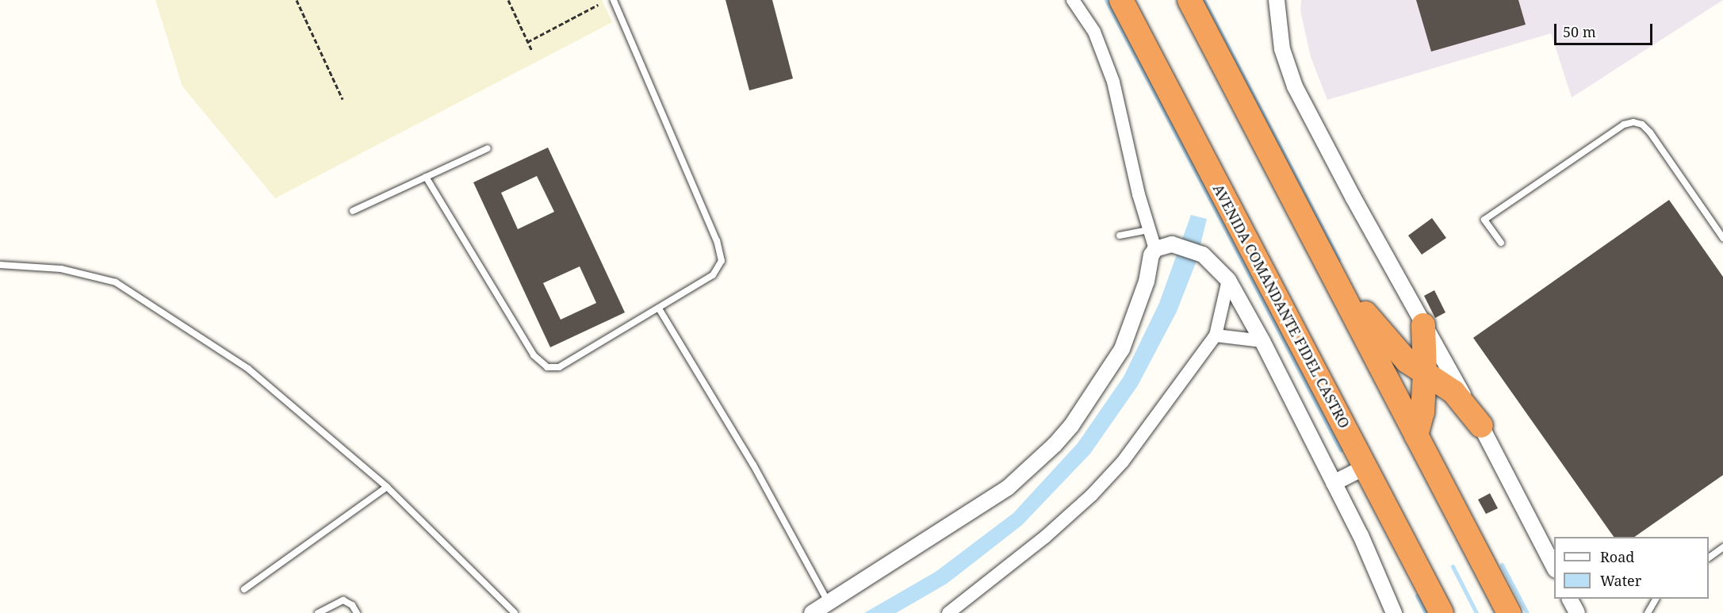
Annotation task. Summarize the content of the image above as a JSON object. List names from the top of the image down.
{
  "streets": {
    "highway": ["AVENIDA COMANDANTE FIDEL CASTRO"]
  },
  "legend": ["Road", "Water"],
  "scale_bar": "50 m"
}
